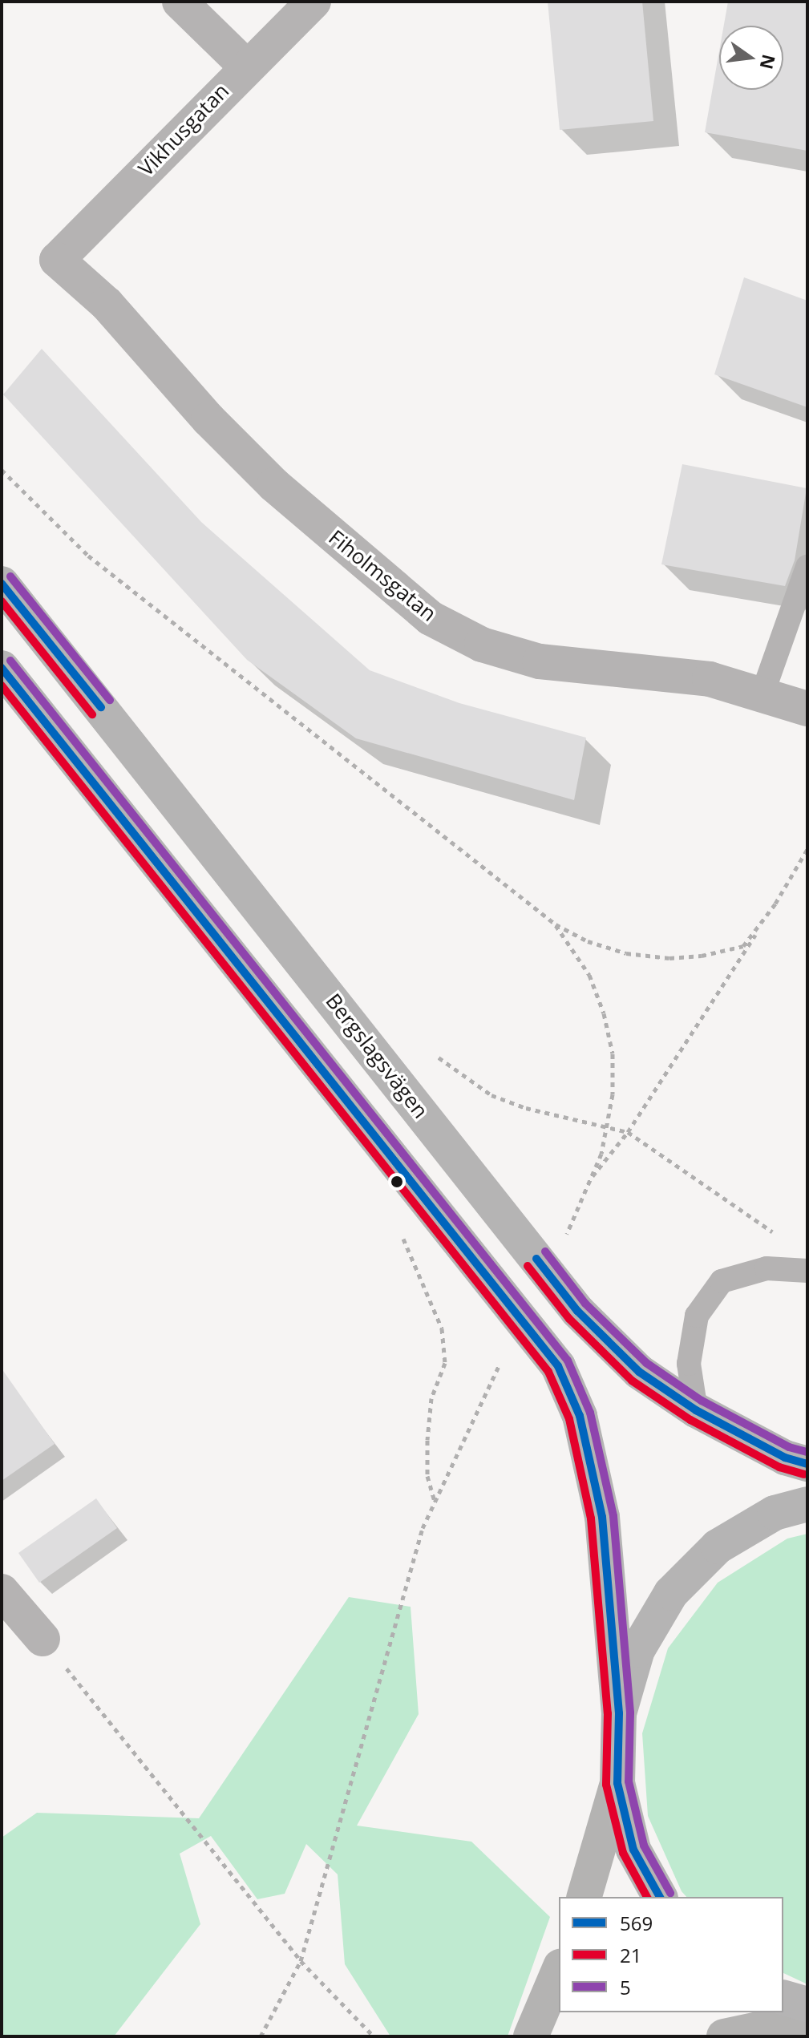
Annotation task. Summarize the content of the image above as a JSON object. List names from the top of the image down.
{
  "streets": {
    "highway": ["Bergslagsvägen"],
    "street": ["Vikhusgatan", "Fiholmsgatan"]
  },
  "crossings": [
    ["Vikhusgatan", "Fiholmsgatan"]
  ],
  "lines": ["transit line 5", "transit line 569", "transit line 21"],
  "legend": ["569", "21", "5"],
  "north": "right"
}
